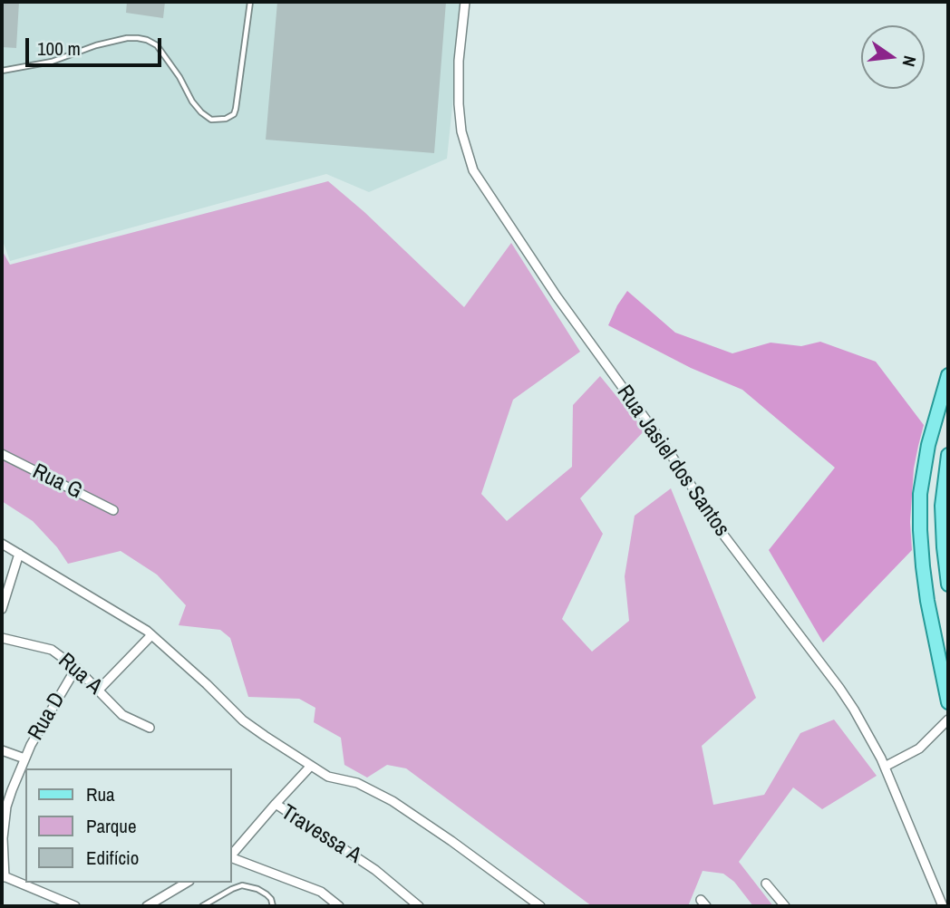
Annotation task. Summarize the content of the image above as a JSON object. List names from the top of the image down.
{
  "streets": {
    "street": [
      "Rua Jasiel dos Santos",
      "Rua G",
      "Rua A",
      "Rua D",
      "Travessa A"
    ]
  },
  "crossings": [
    ["Rua A", "Rua D"]
  ],
  "legend": ["Rua", "Parque", "Edifício"],
  "scale_bar": "100 m",
  "north": "right"
}
